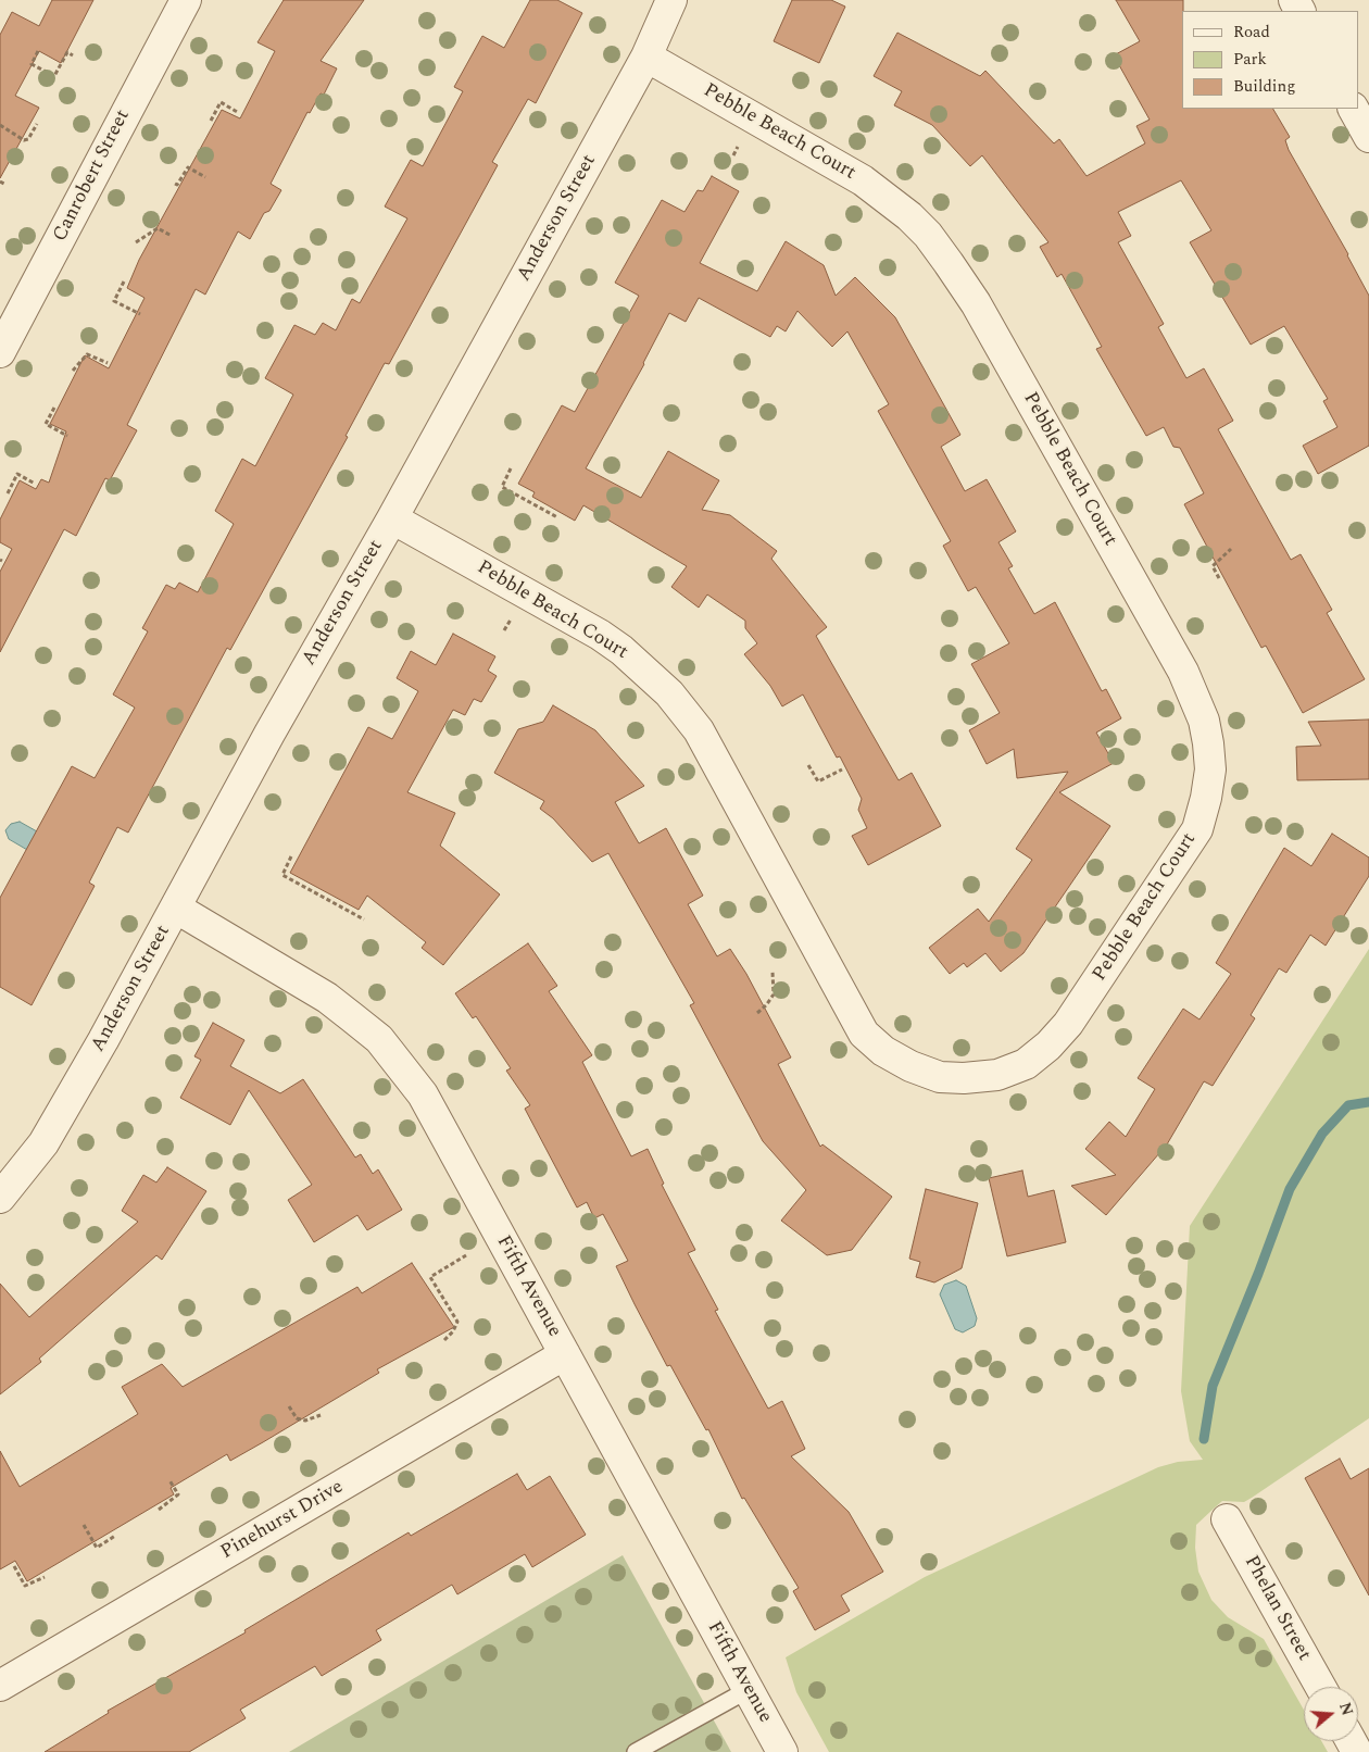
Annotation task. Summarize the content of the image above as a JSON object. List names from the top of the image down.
{
  "streets": {
    "street": [
      "Pebble Beach Court",
      "Canrobert Street",
      "Anderson Street",
      "Fifth Avenue",
      "Pinehurst Drive",
      "Phelan Street"
    ]
  },
  "crossings": [
    ["Pebble Beach Court", "Anderson Street"],
    ["Anderson Street", "Fifth Avenue"],
    ["Fifth Avenue", "Pinehurst Drive"]
  ],
  "legend": ["Road", "Park", "Building"],
  "north": "right"
}
